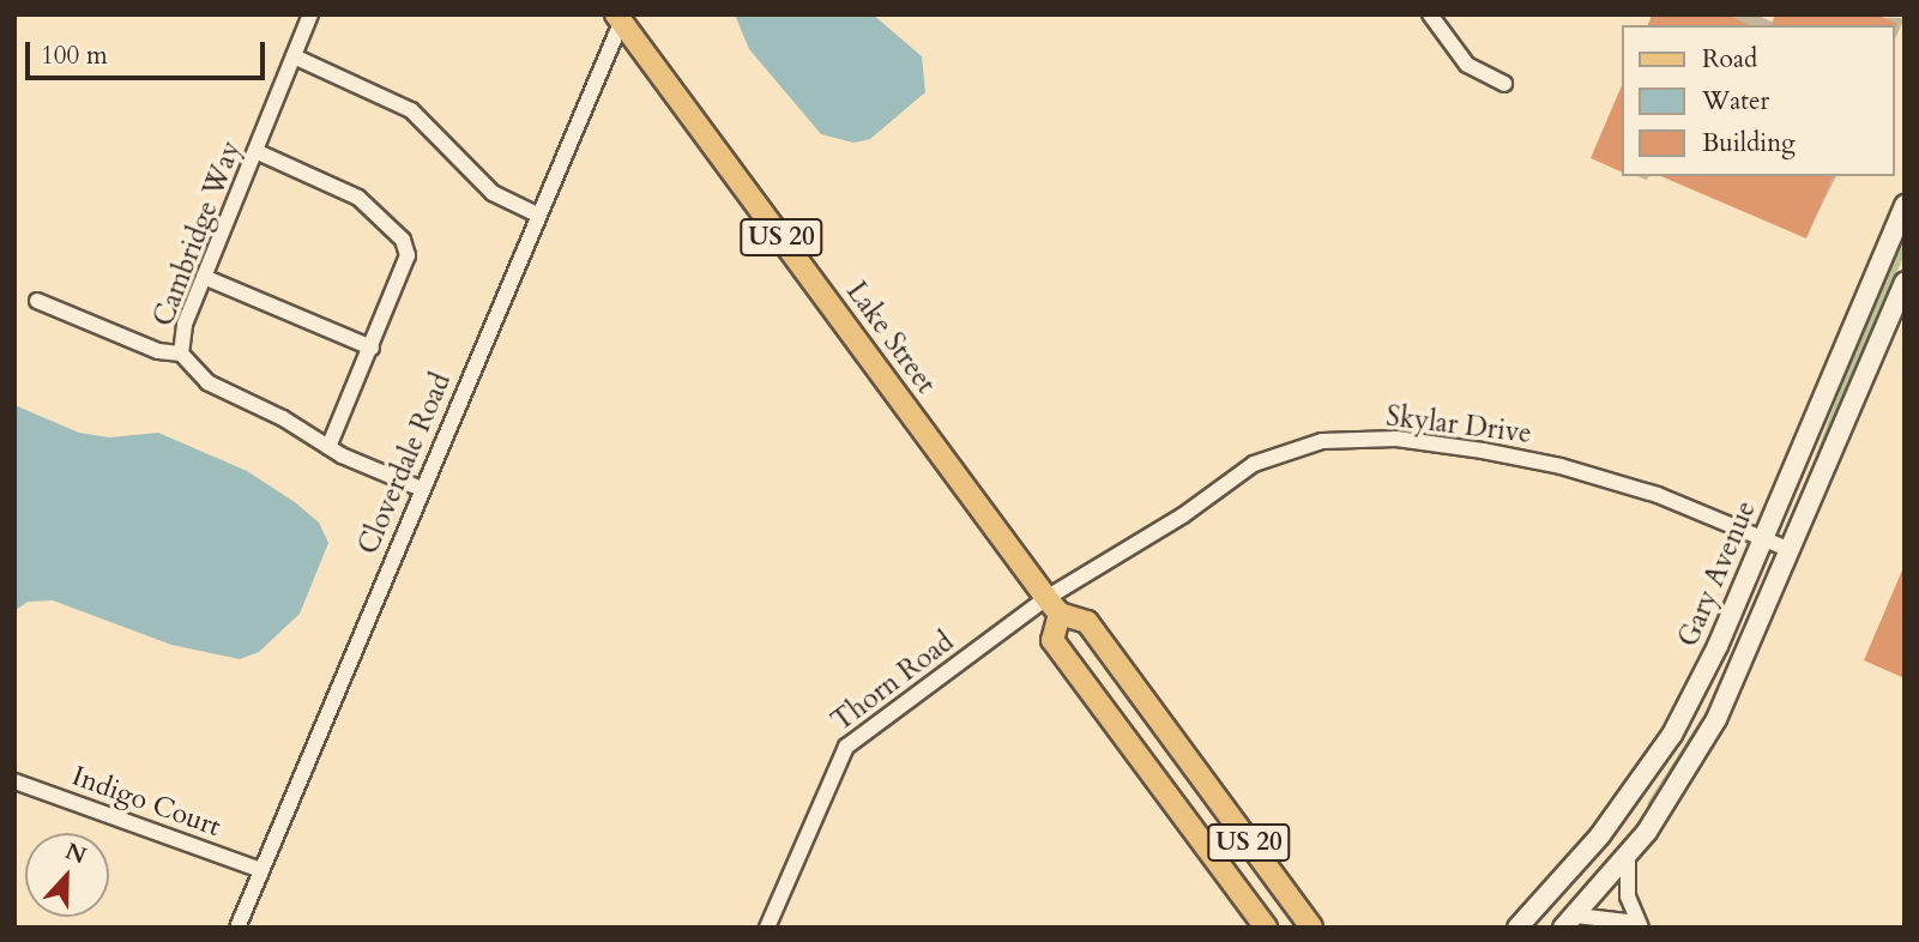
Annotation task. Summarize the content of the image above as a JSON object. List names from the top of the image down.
{
  "streets": {
    "main road": ["US 20", "Lake Street", "Gary Avenue"],
    "street": [
      "Cambridge Way",
      "Skylar Drive",
      "Cloverdale Road",
      "Thorn Road",
      "Indigo Court"
    ]
  },
  "crossings": [
    ["Cambridge Way", "Cloverdale Road"],
    ["US 20", "Lake Street"],
    ["US 20", "Skylar Drive"],
    ["US 20", "Thorn Road"],
    ["Lake Street", "Skylar Drive"],
    ["Lake Street", "Cloverdale Road"],
    ["Lake Street", "Thorn Road"],
    ["Skylar Drive", "Gary Avenue"],
    ["Skylar Drive", "Thorn Road"],
    ["Cloverdale Road", "Indigo Court"]
  ],
  "legend": ["Road", "Water", "Building"],
  "scale_bar": "100 m",
  "north": "top"
}
